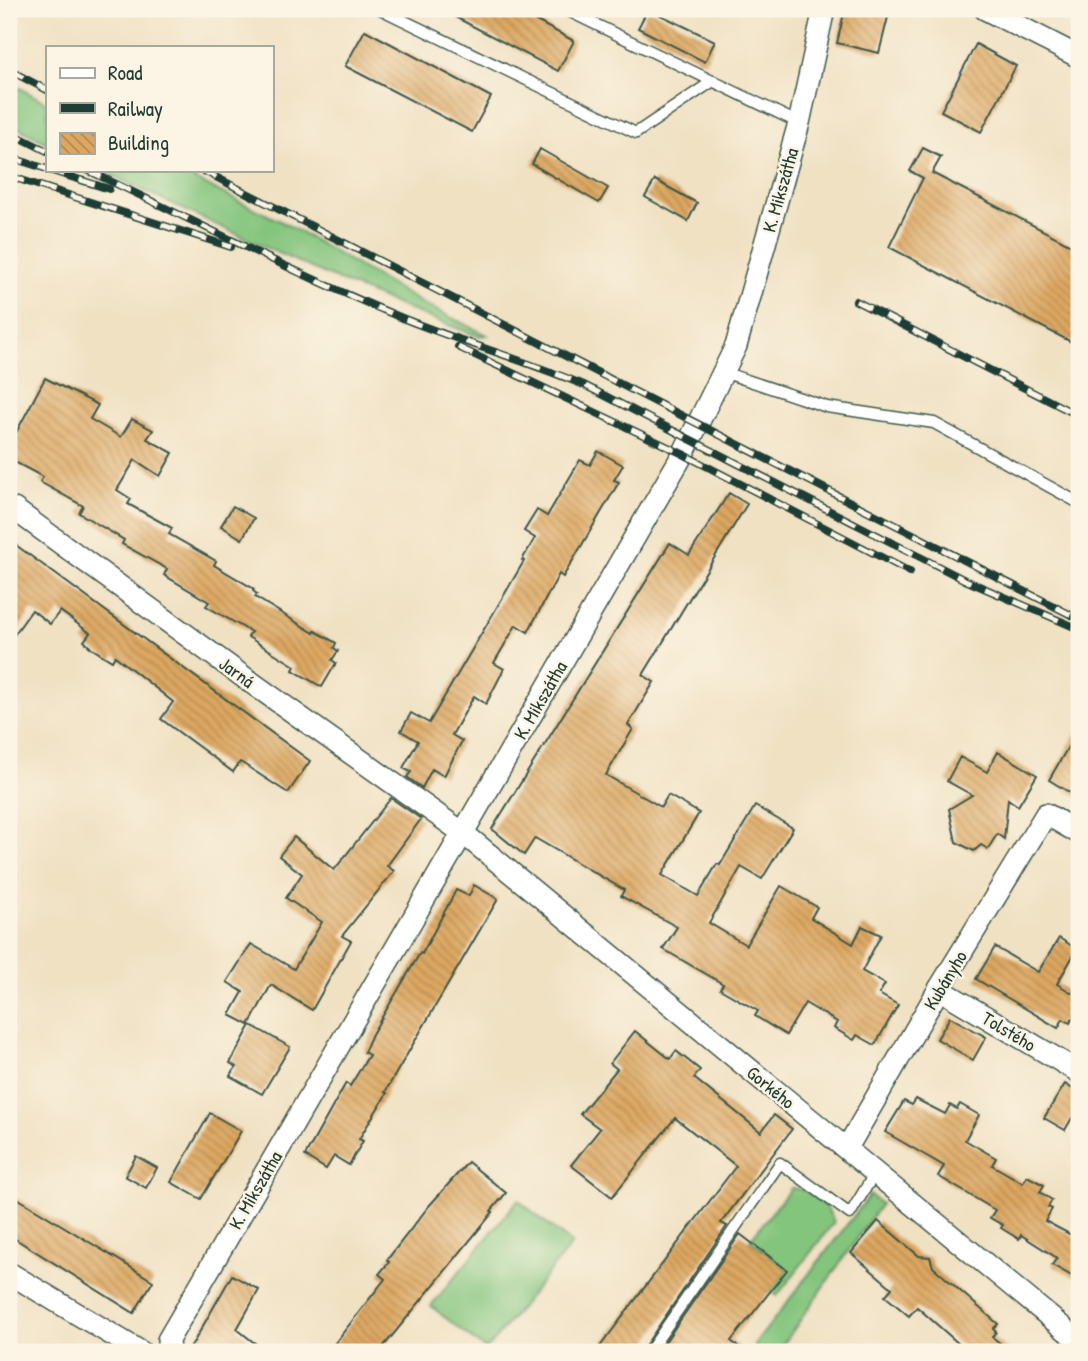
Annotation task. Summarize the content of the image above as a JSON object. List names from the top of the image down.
{
  "streets": {
    "street": [
      "K. Mikszátha",
      "Jarná",
      "Kubányho",
      "Tolstého",
      "Gorkého"
    ]
  },
  "crossings": [
    ["K. Mikszátha", "Jarná"],
    ["K. Mikszátha", "Gorkého"],
    ["Jarná", "Gorkého"],
    ["Kubányho", "Tolstého"],
    ["Kubányho", "Gorkého"]
  ],
  "legend": ["Road", "Railway", "Building"]
}
